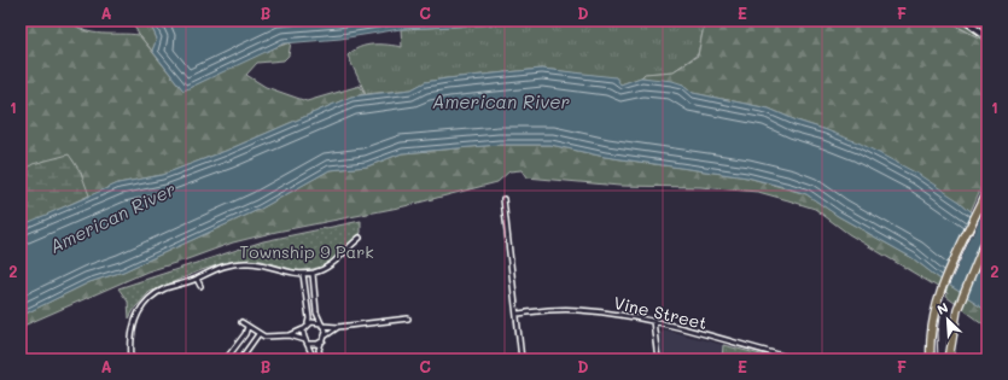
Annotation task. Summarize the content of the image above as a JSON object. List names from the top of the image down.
{
  "streets": {
    "street": ["Vine Street"]
  },
  "water": ["American River"],
  "parks": ["Township 9 Park"],
  "north": "top left",
  "grid": {
    "columns": [
      "A",
      "B",
      "C",
      "D",
      "E",
      "F"
    ],
    "rows": ["1", "2"]
  }
}
